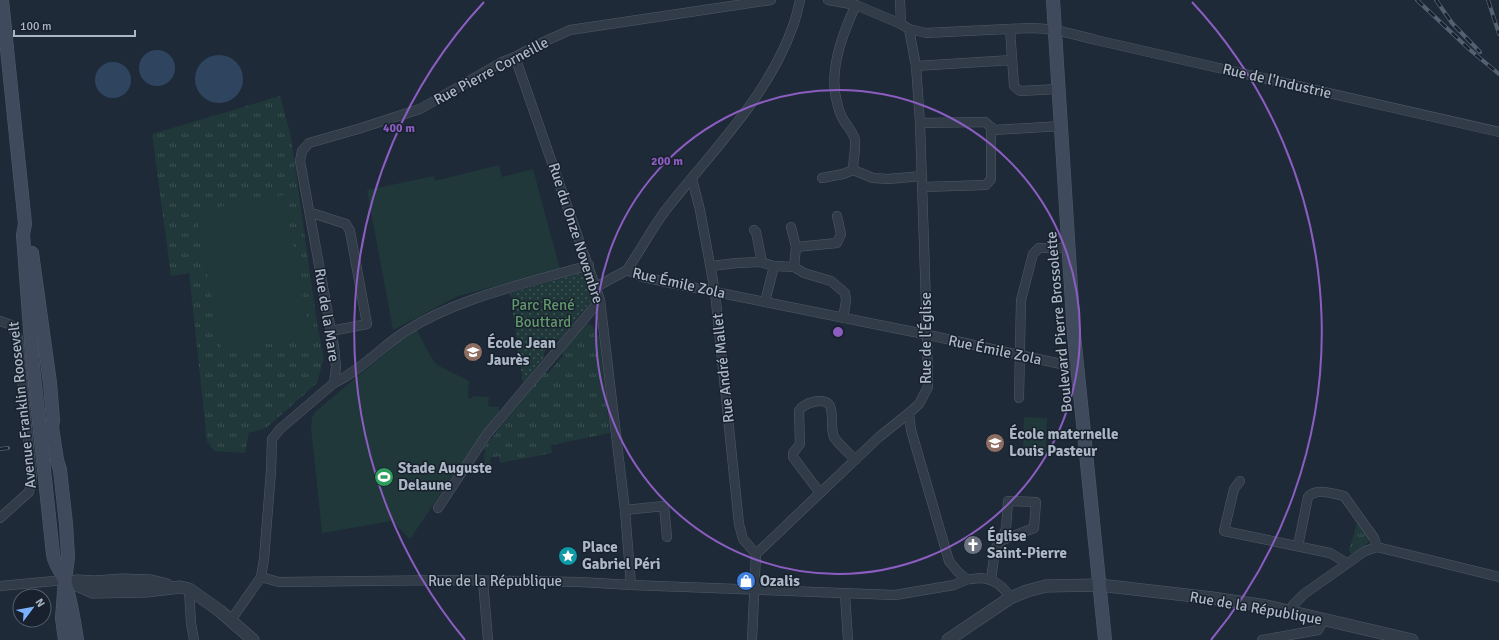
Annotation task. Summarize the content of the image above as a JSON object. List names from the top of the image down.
{
  "streets": {
    "main road": ["Boulevard Pierre Brossolette", "Avenue Franklin Roosevelt"],
    "street": [
      "Rue Pierre Corneille",
      "Rue de l'Industrie",
      "Rue du Onze Novembre",
      "Rue Émile Zola",
      "Rue de la Mare",
      "Rue de l'Église",
      "Rue André Mallet",
      "Rue de la République"
    ]
  },
  "crossings": [
    ["Rue Pierre Corneille", "Rue du Onze Novembre"],
    ["Rue Pierre Corneille", "Rue de la Mare"],
    ["Rue de l'Industrie", "Boulevard Pierre Brossolette"],
    ["Rue du Onze Novembre", "Rue Émile Zola"],
    ["Rue du Onze Novembre", "Rue de la République"],
    ["Rue Émile Zola", "Boulevard Pierre Brossolette"],
    ["Rue Émile Zola", "Rue de l'Église"],
    ["Rue Émile Zola", "Rue André Mallet"],
    ["Rue de la Mare", "Rue de la République"],
    ["Boulevard Pierre Brossolette", "Rue de la République"],
    ["Rue de l'Église", "Rue André Mallet"]
  ],
  "parks": ["Parc René Bouttard"],
  "places": {
    "school or university": ["École Jean Jaurès", "École maternelle Louis Pasteur"],
    "sports": ["Stade Auguste Delaune"],
    "church": ["Église Saint-Pierre"],
    "place": ["Place Gabriel Péri"],
    "shop": ["Ozalis"]
  },
  "scale_bar": "100 m",
  "north": "top right",
  "rings": ["400 m", "200 m"]
}
